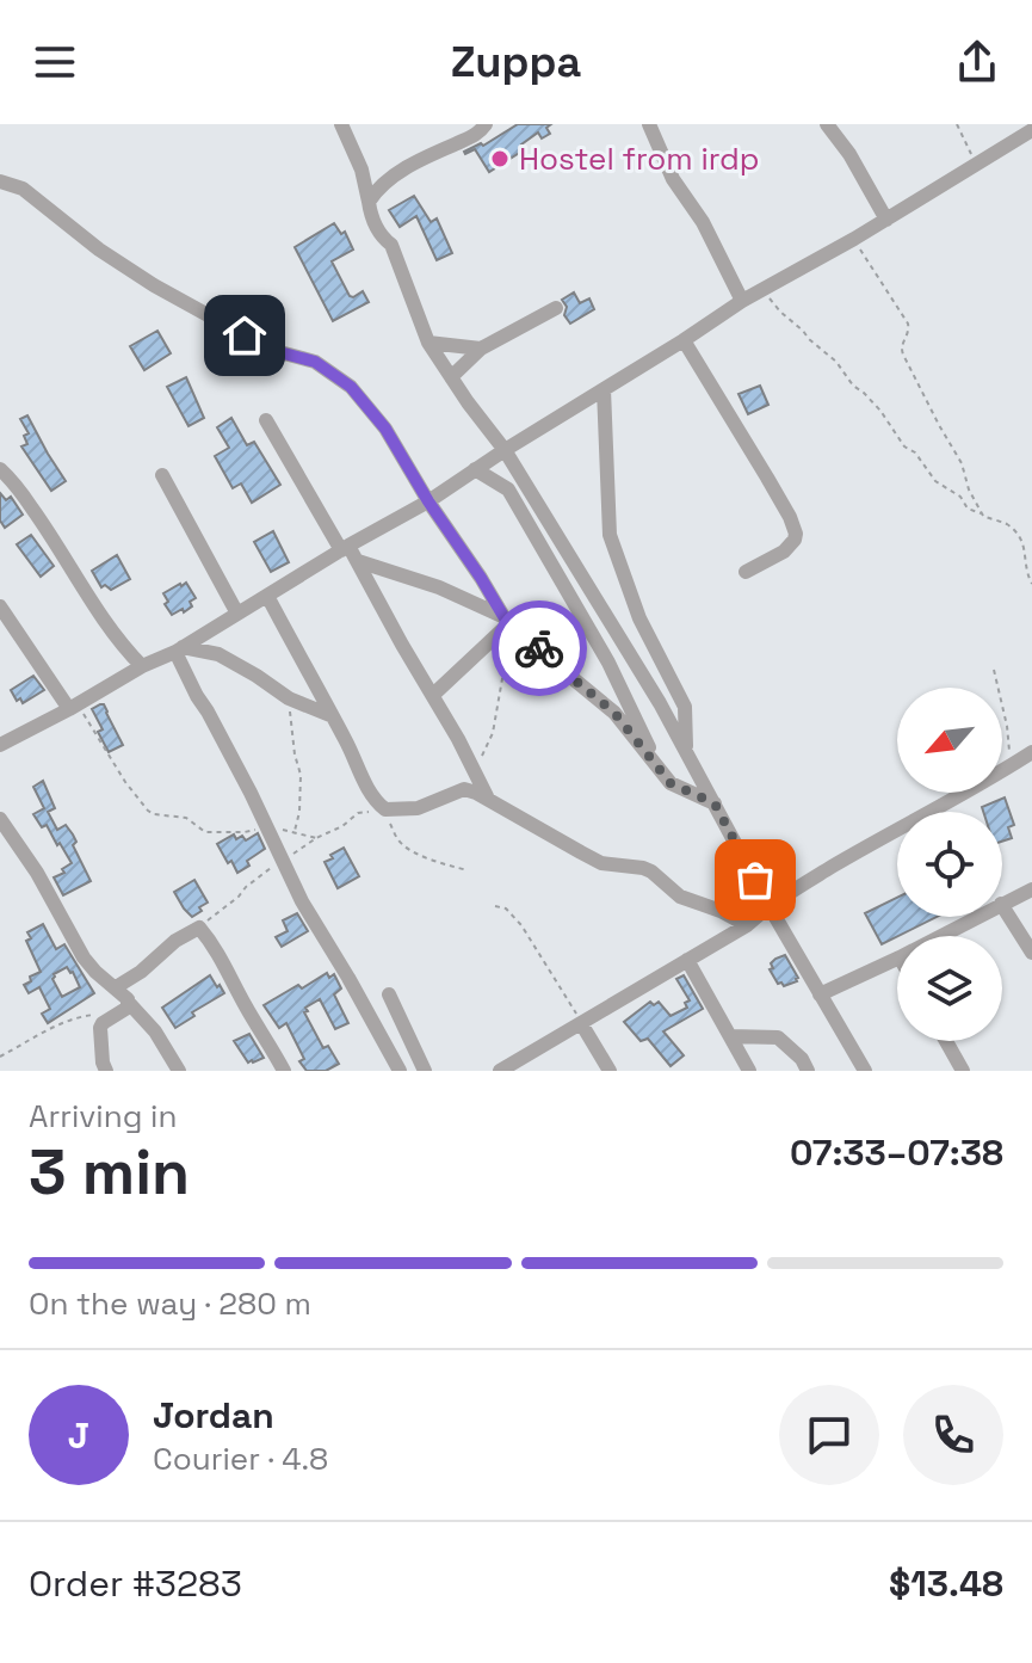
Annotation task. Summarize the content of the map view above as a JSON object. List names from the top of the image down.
{
  "places": ["Hostel from irdp"],
  "north": "bottom left",
  "page": {
    "header": "Zuppa",
    "heading": ["3 min", "Arriving in", "07:33–07:38"],
    "panel": [
      "Jordan",
      "Courier · 4.8",
      "Order #3283",
      "$13.48"
    ],
    "bar": "On the way · 280 m",
    "round": "J"
  }
}
